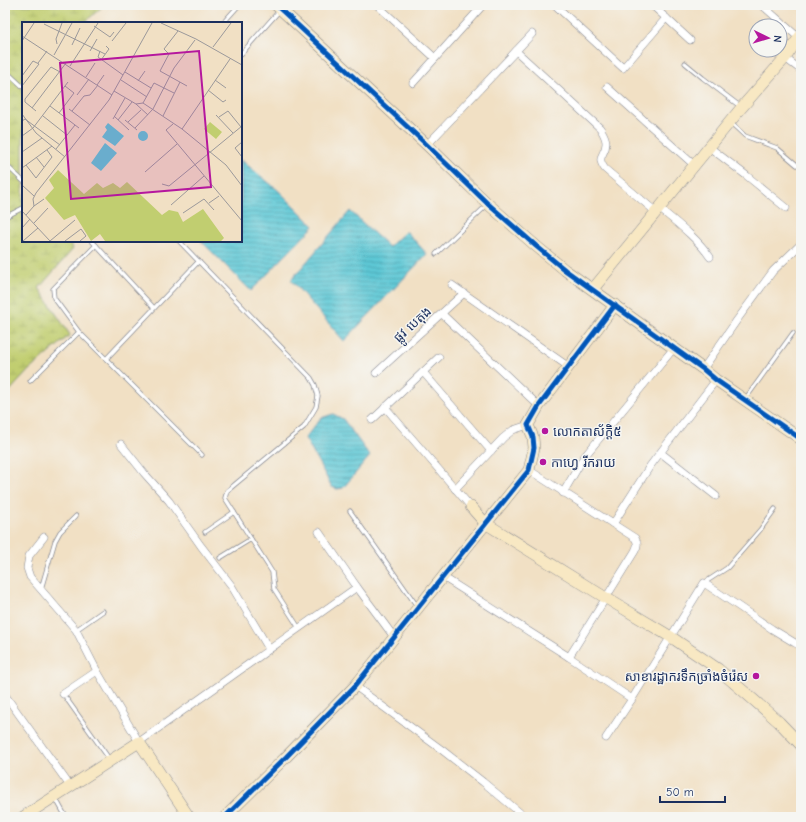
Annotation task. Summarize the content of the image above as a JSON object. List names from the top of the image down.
{
  "streets": {
    "street": ["ផ្លូវ បេតុង"]
  },
  "places": ["លោកតាស័ក្តិ៥", "កាហ្វេ រីករាយ", "សាខារដ្ឋាករទឹកច្រាំងចំរ៉េស"],
  "scale_bar": "50 m",
  "north": "right"
}
